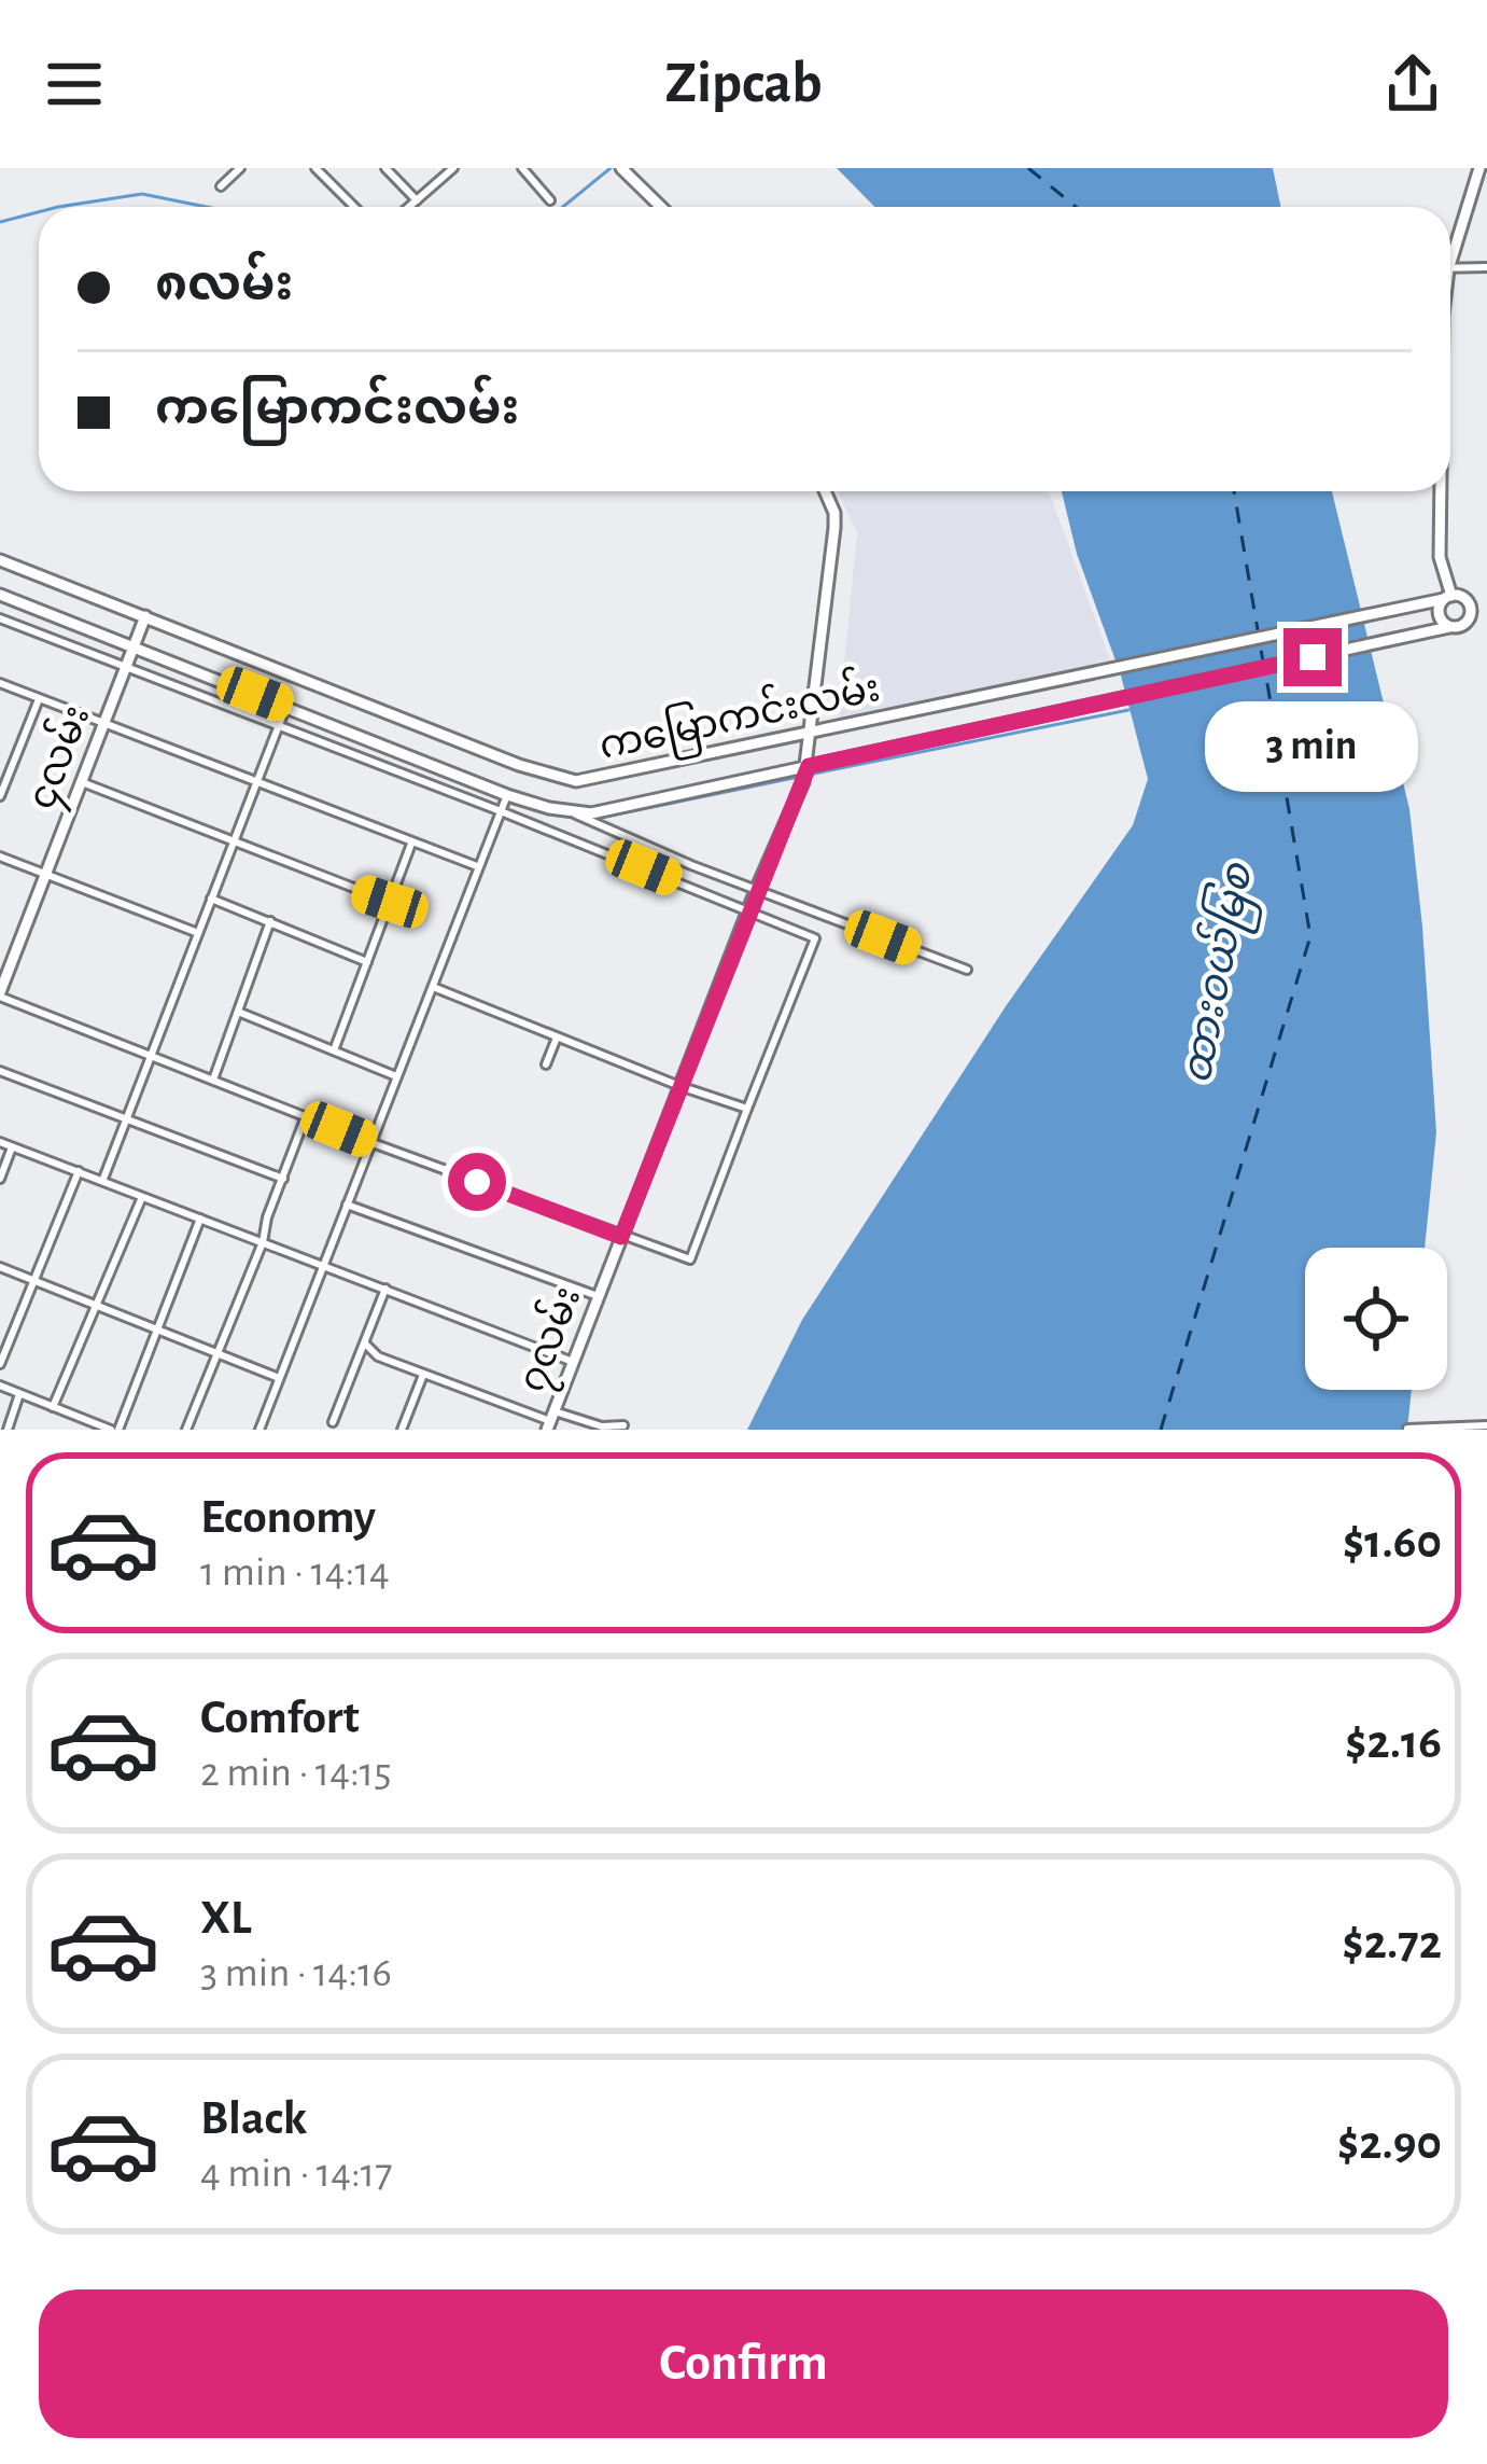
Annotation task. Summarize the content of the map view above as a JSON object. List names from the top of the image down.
{
  "streets": {
    "main road": ["ကမြောကင်းလမ်း", "၄လမ်း", "၇လမ်း"]
  },
  "crossings": [
    ["ကမြောကင်းလမ်း", "၄လမ်း"],
    ["ကမြောကင်းလမ်း", "၇လမ်း"]
  ],
  "water": ["ထားဝယ်မြစ"],
  "page": {
    "header": "Zipcab",
    "banner": ["၈လမ်း", "ကမြောကင်းလမ်း"],
    "bubble": "3 min",
    "list": [
      {
        "name": "Economy",
        "note": "1 min · 14:14",
        "value": "$1.60"
      },
      {
        "name": "Comfort",
        "note": "2 min · 14:15",
        "value": "$2.16"
      },
      {
        "name": "XL",
        "note": "3 min · 14:16",
        "value": "$2.72"
      },
      {
        "name": "Black",
        "note": "4 min · 14:17",
        "value": "$2.90"
      }
    ],
    "buttons": "Confirm"
  }
}
